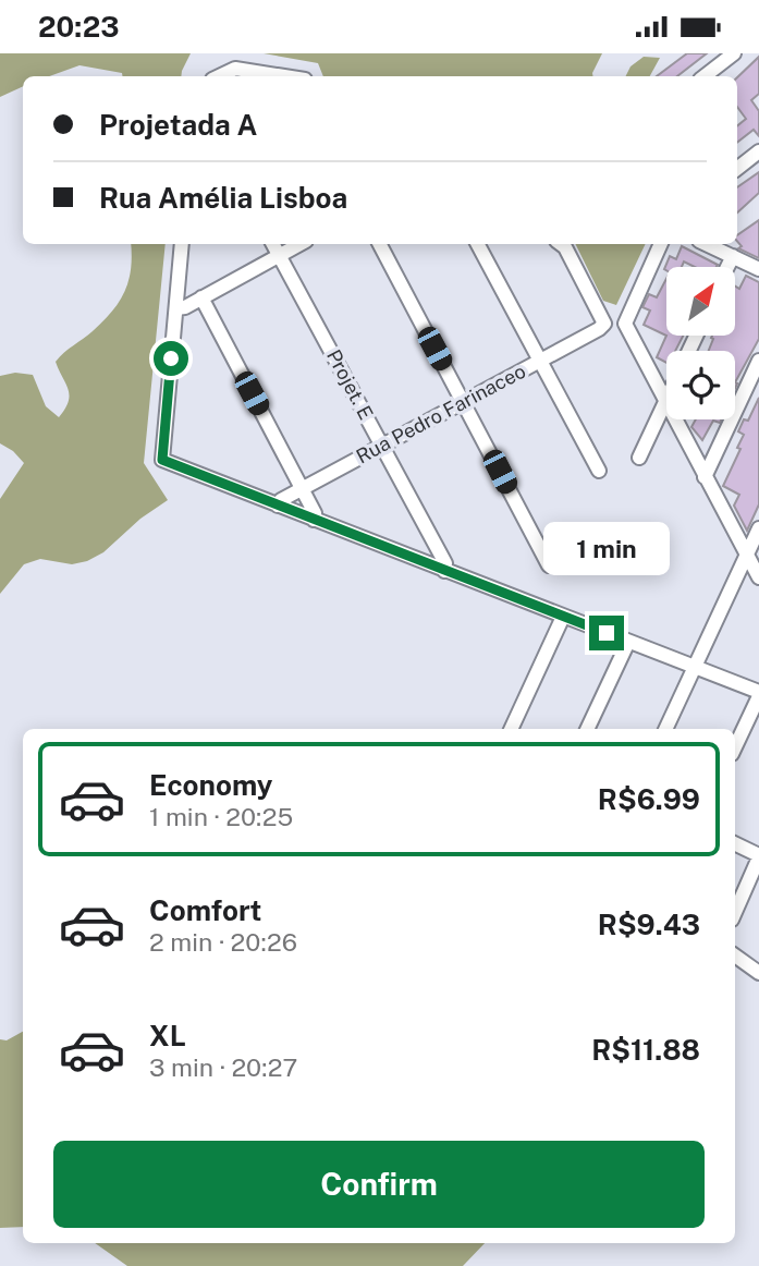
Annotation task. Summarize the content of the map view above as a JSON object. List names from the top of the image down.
{
  "streets": {
    "street": ["Projet. E", "Rua Pedro Farinaceo"]
  },
  "crossings": [
    ["Projet. E", "Rua Pedro Farinaceo"]
  ],
  "north": "top right",
  "page": {
    "status": "20:23",
    "banner": ["Projetada A", "Rua Amélia Lisboa"],
    "bubble": "1 min",
    "list": [
      {
        "name": "Economy",
        "note": "1 min · 20:25",
        "value": "R$6.99"
      },
      {
        "name": "Comfort",
        "note": "2 min · 20:26",
        "value": "R$9.43"
      },
      {
        "name": "XL",
        "note": "3 min · 20:27",
        "value": "R$11.88"
      }
    ],
    "buttons": "Confirm"
  }
}
